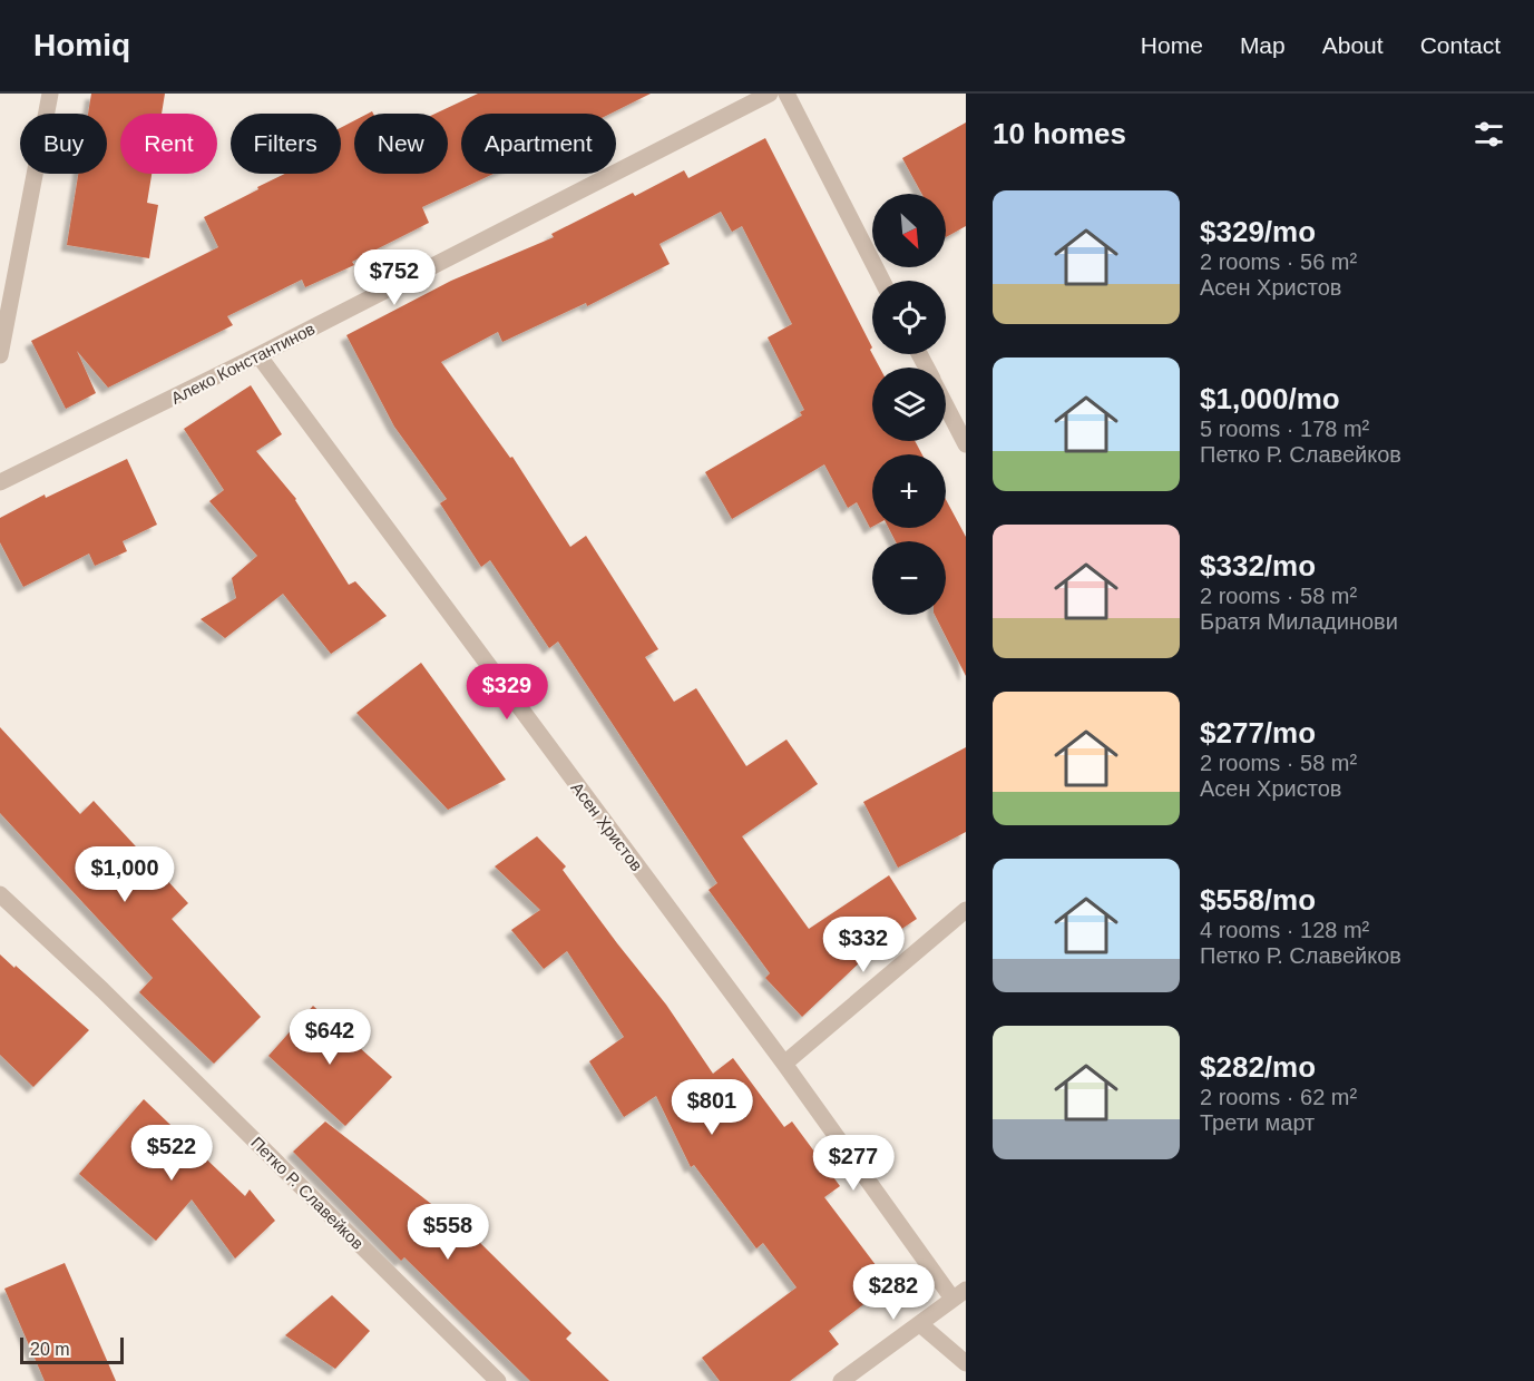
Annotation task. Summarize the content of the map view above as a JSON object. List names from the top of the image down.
{
  "streets": {
    "street": ["Алеко Константинов", "Асен Христов", "Петко Р. Славейков"]
  },
  "crossings": [
    ["Алеко Константинов", "Асен Христов"]
  ],
  "scale_bar": "20 m",
  "north": "bottom right",
  "page": {
    "header": "Homiq",
    "nav": [
      "Home",
      "Map",
      "About",
      "Contact"
    ],
    "heading": "10 homes",
    "chip": [
      "Buy",
      "Rent",
      "Filters",
      "New",
      "Apartment"
    ],
    "list": [
      {
        "name": "$329/mo",
        "note": "2 rooms · 56 m² · Асен Христов"
      },
      {
        "name": "$1,000/mo",
        "note": "5 rooms · 178 m² · Петко Р. Славейков"
      },
      {
        "name": "$332/mo",
        "note": "2 rooms · 58 m² · Братя Миладинови"
      },
      {
        "name": "$277/mo",
        "note": "2 rooms · 58 m² · Асен Христов"
      },
      {
        "name": "$558/mo",
        "note": "4 rooms · 128 m² · Петко Р. Славейков"
      },
      {
        "name": "$282/mo",
        "note": "2 rooms · 62 m² · Трети март"
      }
    ],
    "map_buttons": ["+", "−"],
    "price": [
      "$752",
      "$329",
      "$1,000",
      "$332",
      "$642",
      "$801",
      "$522",
      "$277",
      "$558",
      "$282"
    ],
    "scale": "20 m"
  }
}
